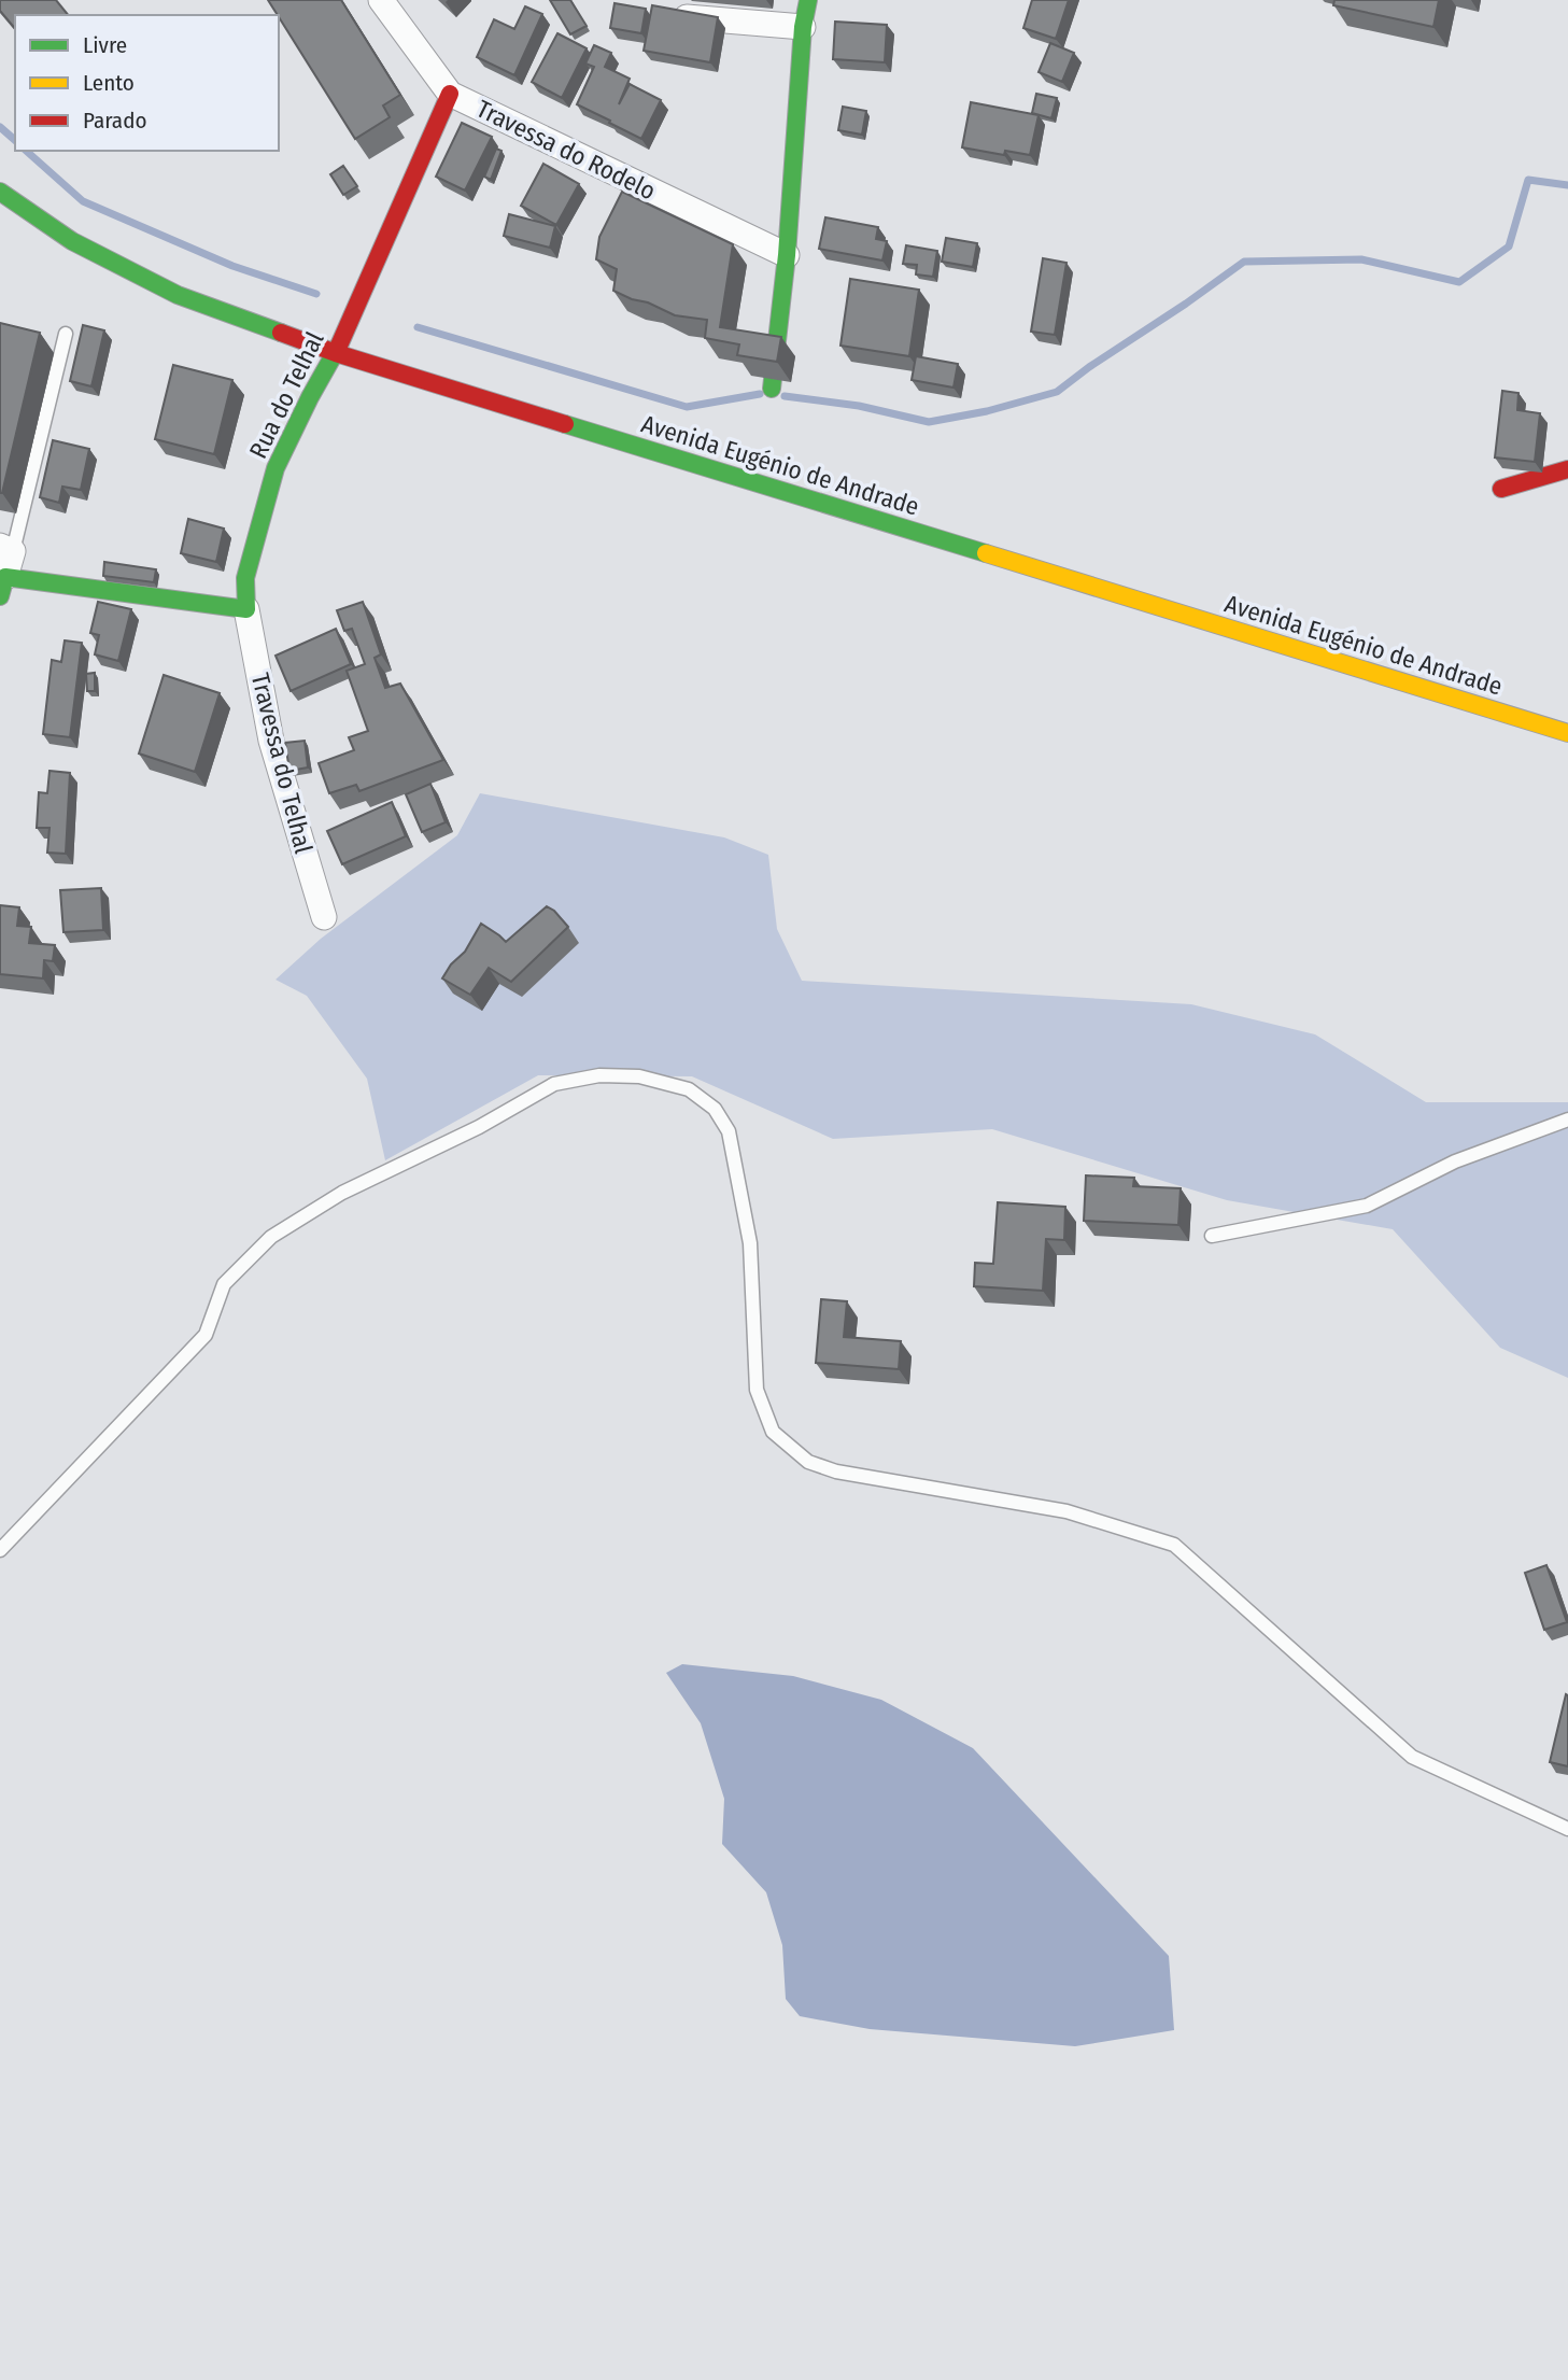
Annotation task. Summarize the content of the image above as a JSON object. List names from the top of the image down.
{
  "streets": {
    "main road": ["Rua do Telhal", "Avenida Eugénio de Andrade"],
    "street": ["Travessa do Rodelo", "Travessa do Telhal"]
  },
  "crossings": [
    ["Travessa do Rodelo", "Rua do Telhal"],
    ["Rua do Telhal", "Avenida Eugénio de Andrade"],
    ["Rua do Telhal", "Travessa do Telhal"]
  ],
  "legend": ["Livre", "Lento", "Parado"]
}
